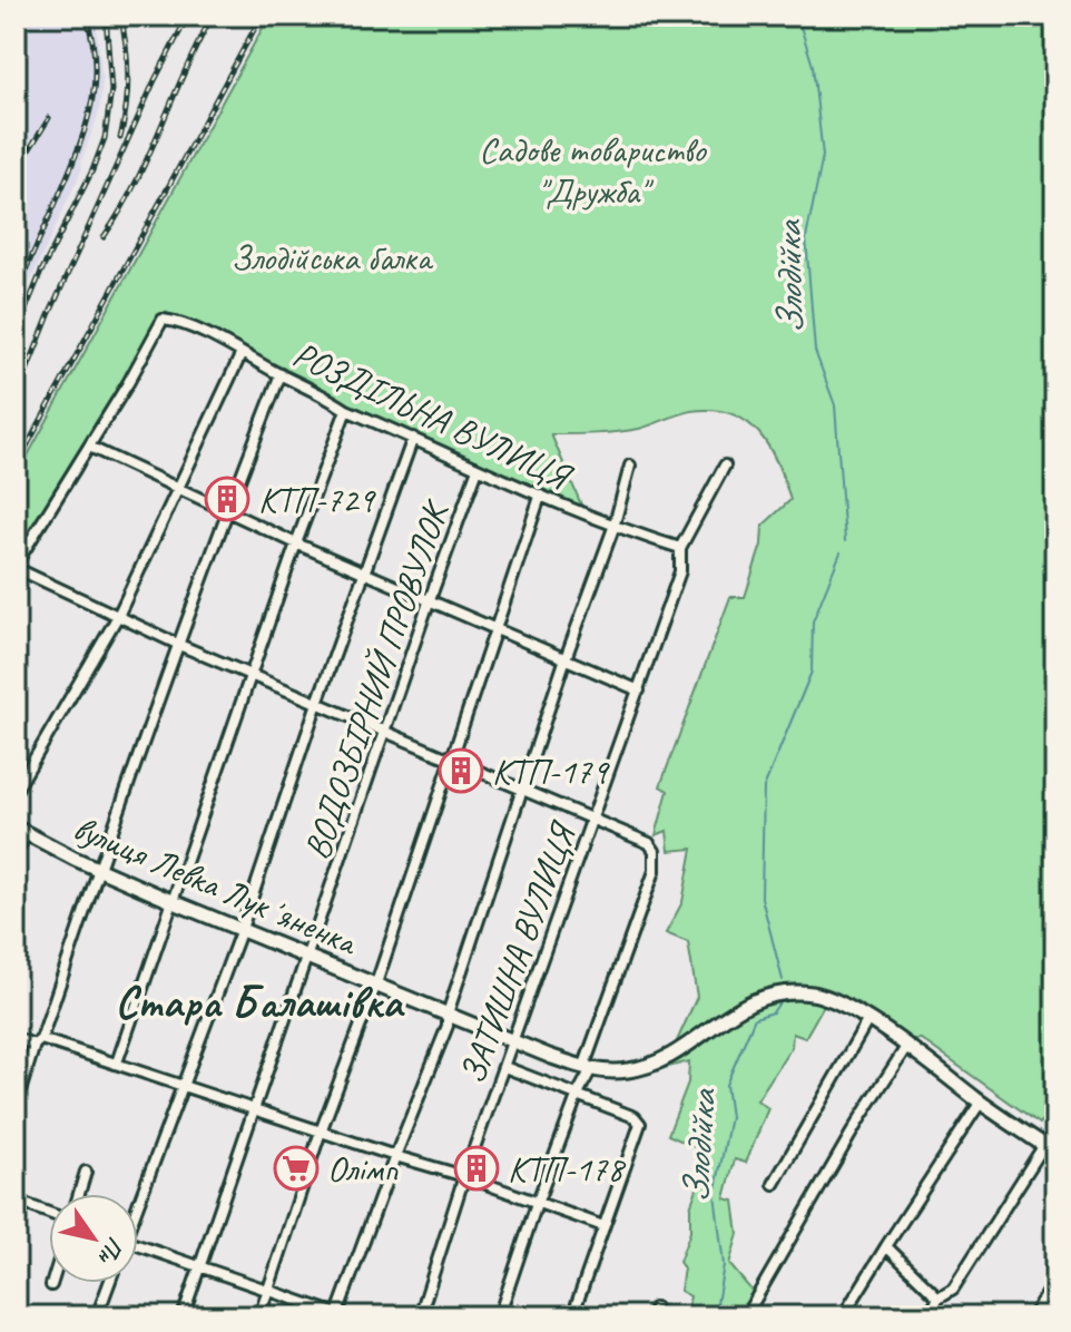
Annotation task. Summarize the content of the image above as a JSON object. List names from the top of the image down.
{
  "streets": {
    "street": [
      "РОЗДІЛЬНА ВУЛИЦЯ",
      "ВОДОЗБІРНИЙ ПРОВУЛОК",
      "вулиця Левка Лукʼяненка",
      "ЗАТИШНА ВУЛИЦЯ"
    ]
  },
  "crossings": [
    ["РОЗДІЛЬНА ВУЛИЦЯ", "ВОДОЗБІРНИЙ ПРОВУЛОК"],
    ["РОЗДІЛЬНА ВУЛИЦЯ", "ЗАТИШНА ВУЛИЦЯ"],
    ["ВОДОЗБІРНИЙ ПРОВУЛОК", "вулиця Левка Лукʼяненка"],
    ["вулиця Левка Лукʼяненка", "ЗАТИШНА ВУЛИЦЯ"]
  ],
  "districts": ["Стара Балашівка"],
  "water": ["Злодійка"],
  "parks": ["Садове товариство \"Дружба\"", "Злодійська балка"],
  "places": {
    "building": ["КТП-729", "КТП-179", "КТП-178"],
    "supermarket": ["Олімп"]
  },
  "north": "bottom right"
}
